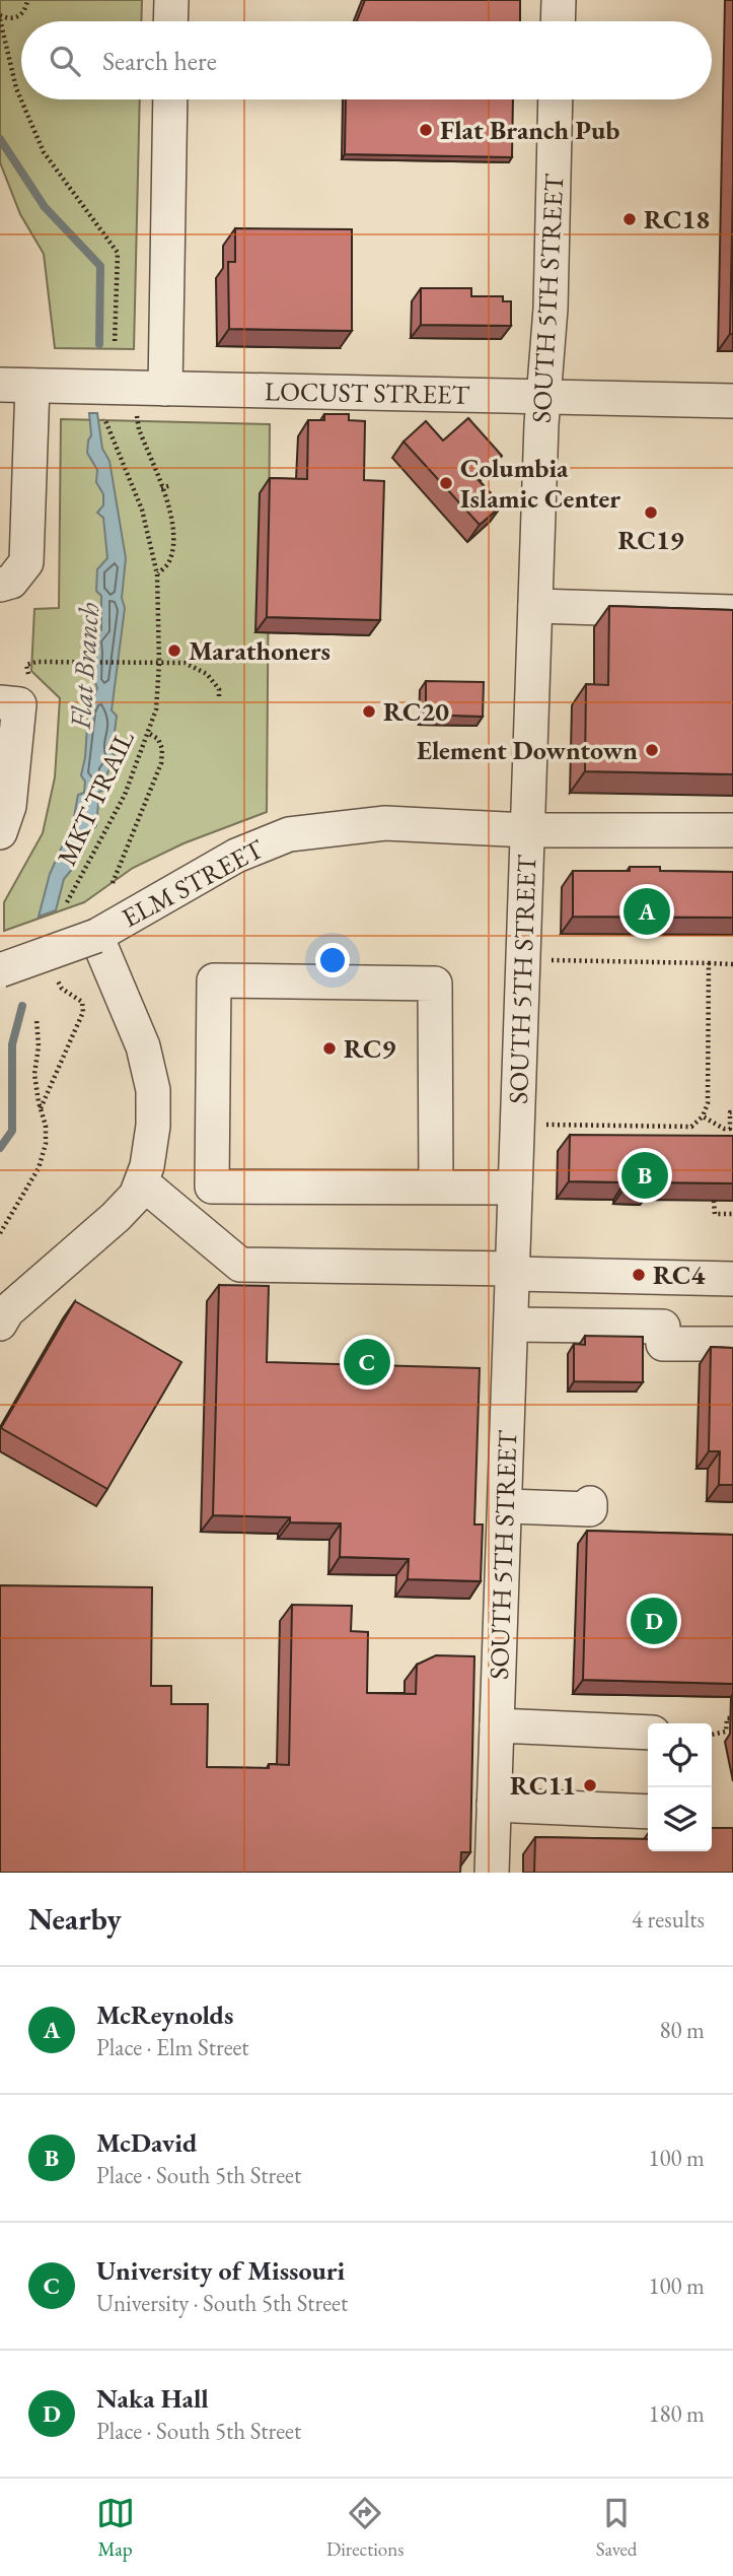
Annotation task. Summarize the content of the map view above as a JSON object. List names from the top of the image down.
{
  "streets": {
    "street": ["SOUTH 5TH STREET", "LOCUST STREET", "ELM STREET"],
    "path": ["MKT TRAIL"]
  },
  "crossings": [
    ["SOUTH 5TH STREET", "LOCUST STREET"],
    ["SOUTH 5TH STREET", "ELM STREET"]
  ],
  "water": ["Flat Branch"],
  "places": [
    "Flat Branch Pub",
    "RC18",
    "Columbia Islamic Center",
    "RC19",
    "Marathoners",
    "RC20",
    "Element Downtown",
    "RC9",
    "RC4",
    "RC11"
  ],
  "page": {
    "search": "Search here",
    "pins": [
      "A",
      "B",
      "C",
      "D"
    ],
    "heading": ["Nearby", "4 results"],
    "list": [
      {
        "mark": "A",
        "name": "McReynolds",
        "note": "Place · Elm Street",
        "value": "80 m"
      },
      {
        "mark": "B",
        "name": "McDavid",
        "note": "Place · South 5th Street",
        "value": "100 m"
      },
      {
        "mark": "C",
        "name": "University of Missouri",
        "note": "University · South 5th Street",
        "value": "100 m"
      },
      {
        "mark": "D",
        "name": "Naka Hall",
        "note": "Place · South 5th Street",
        "value": "180 m"
      }
    ],
    "nav": ["Map", "Directions", "Saved"]
  }
}
